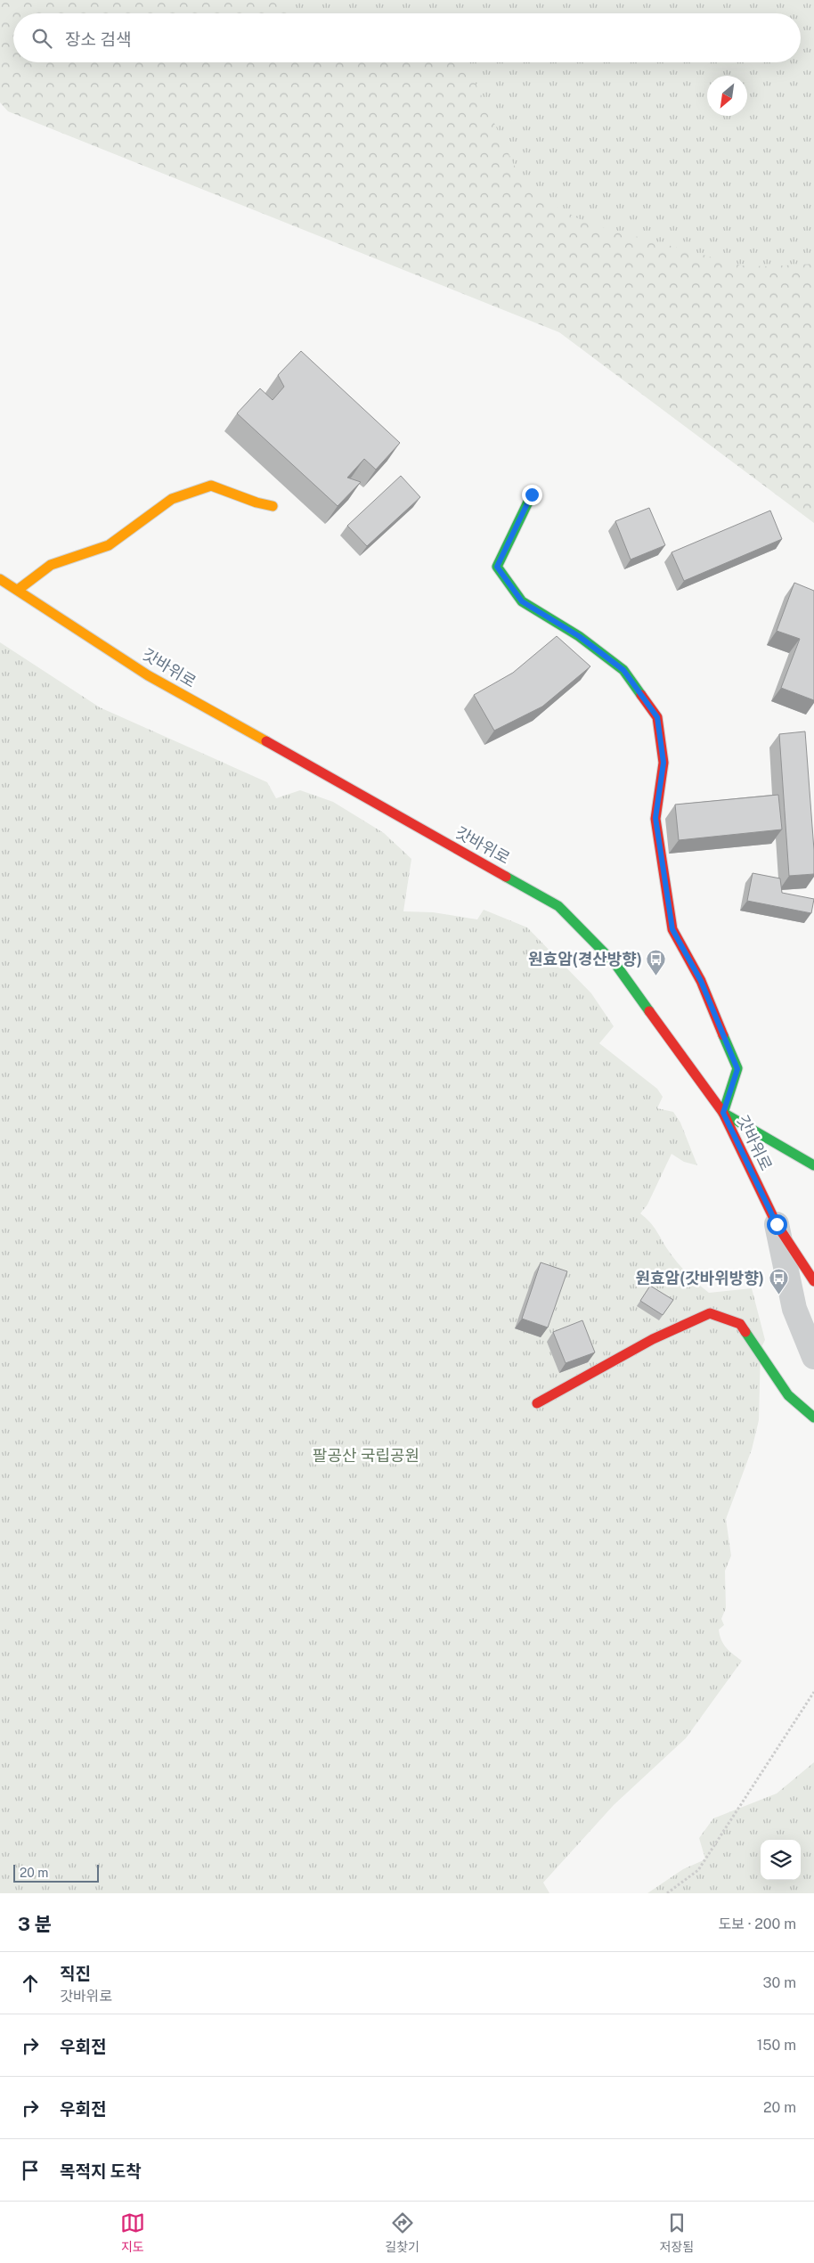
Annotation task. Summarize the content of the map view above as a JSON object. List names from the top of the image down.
{
  "streets": {
    "street": ["갓바위로"]
  },
  "parks": ["팔공산 국립공원"],
  "places": {
    "bus stop": ["원효암(경산방향)", "원효암(갓바위방향)"]
  },
  "scale_bar": "20 m",
  "north": "bottom left",
  "page": {
    "search": "장소 검색",
    "scale": "20 m",
    "heading": ["3 분", "도보 · 200 m"],
    "list": [
      ["직진", "갓바위로", "30 m"],
      ["우회전", "150 m"],
      ["우회전", "20 m"],
      "목적지 도착"
    ],
    "nav": ["지도", "길찾기", "저장됨"]
  }
}
